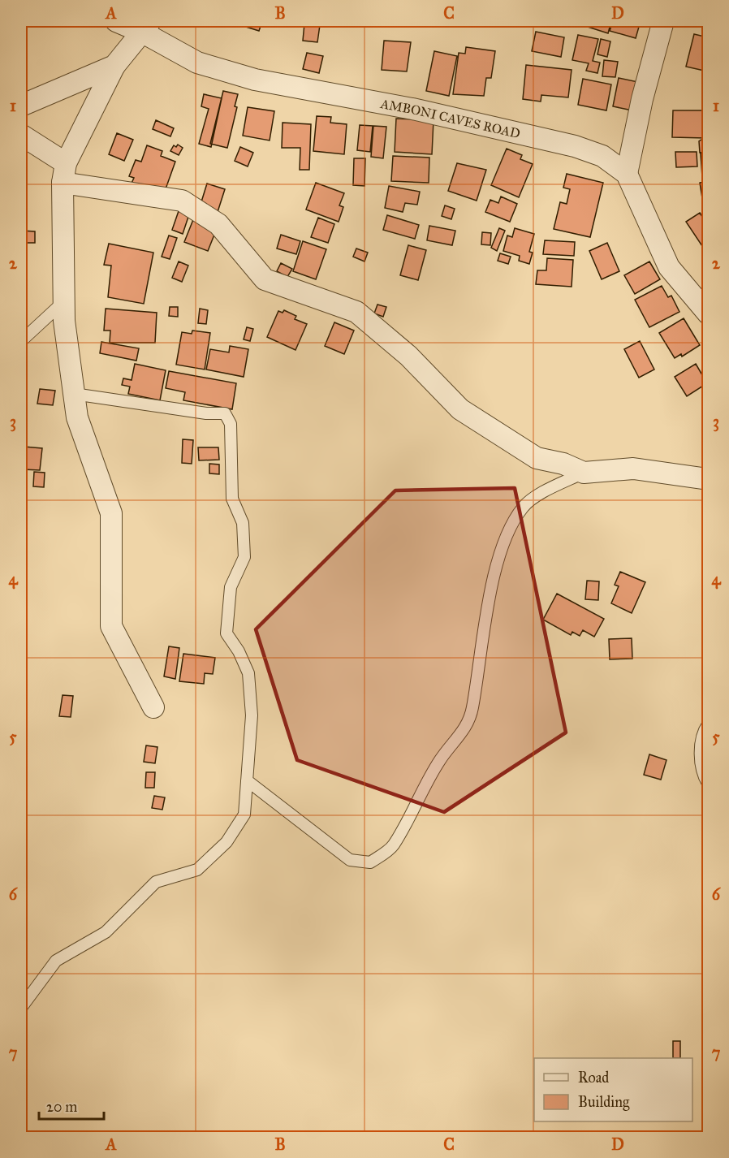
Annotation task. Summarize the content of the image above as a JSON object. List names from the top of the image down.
{
  "streets": {
    "street": ["AMBONI CAVES ROAD"]
  },
  "legend": ["Road", "Building"],
  "scale_bar": "20 m",
  "grid": {
    "columns": [
      "A",
      "B",
      "C",
      "D"
    ],
    "rows": [
      "1",
      "2",
      "3",
      "4",
      "5",
      "6",
      "7"
    ]
  }
}
